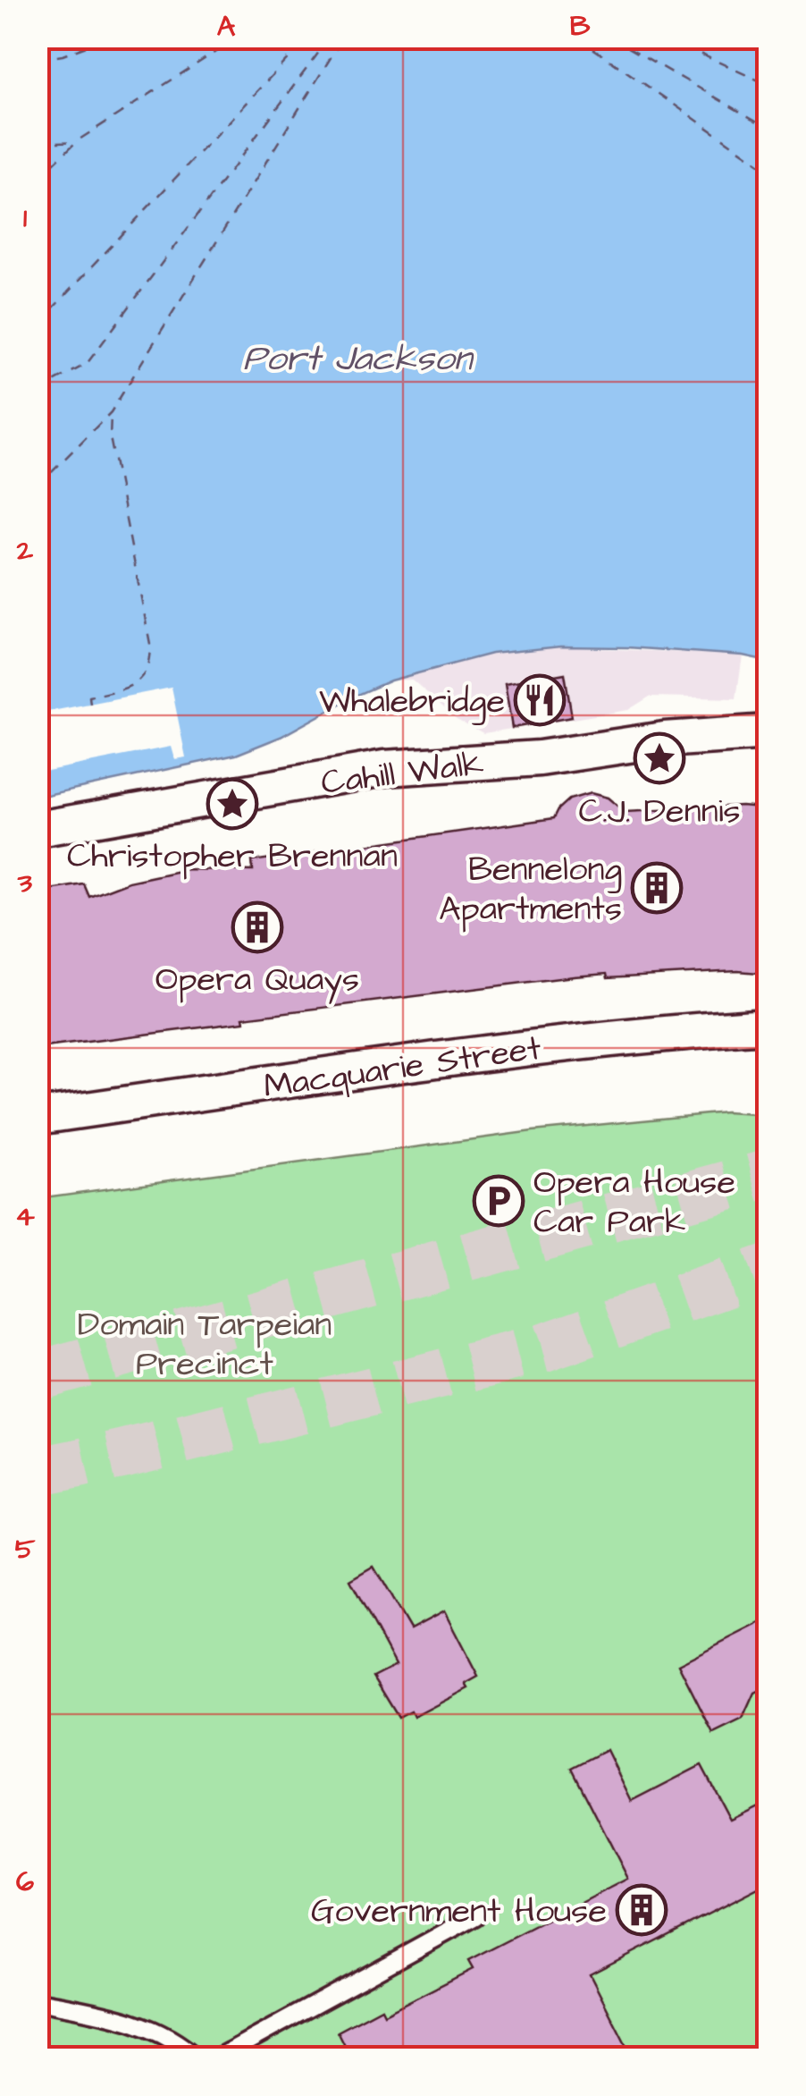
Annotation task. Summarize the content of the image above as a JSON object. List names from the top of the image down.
{
  "streets": {
    "street": ["Cahill Walk", "Macquarie Street"]
  },
  "water": ["Port Jackson"],
  "parks": ["Domain Tarpeian Precinct"],
  "places": {
    "restaurant": ["Whalebridge"],
    "place": ["C.J. Dennis", "Christopher Brennan"],
    "building": ["Bennelong Apartments", "Opera Quays", "Government House"],
    "parking": ["Opera House Car Park"]
  },
  "grid": {
    "columns": ["A", "B"],
    "rows": [
      "1",
      "2",
      "3",
      "4",
      "5",
      "6"
    ]
  }
}
